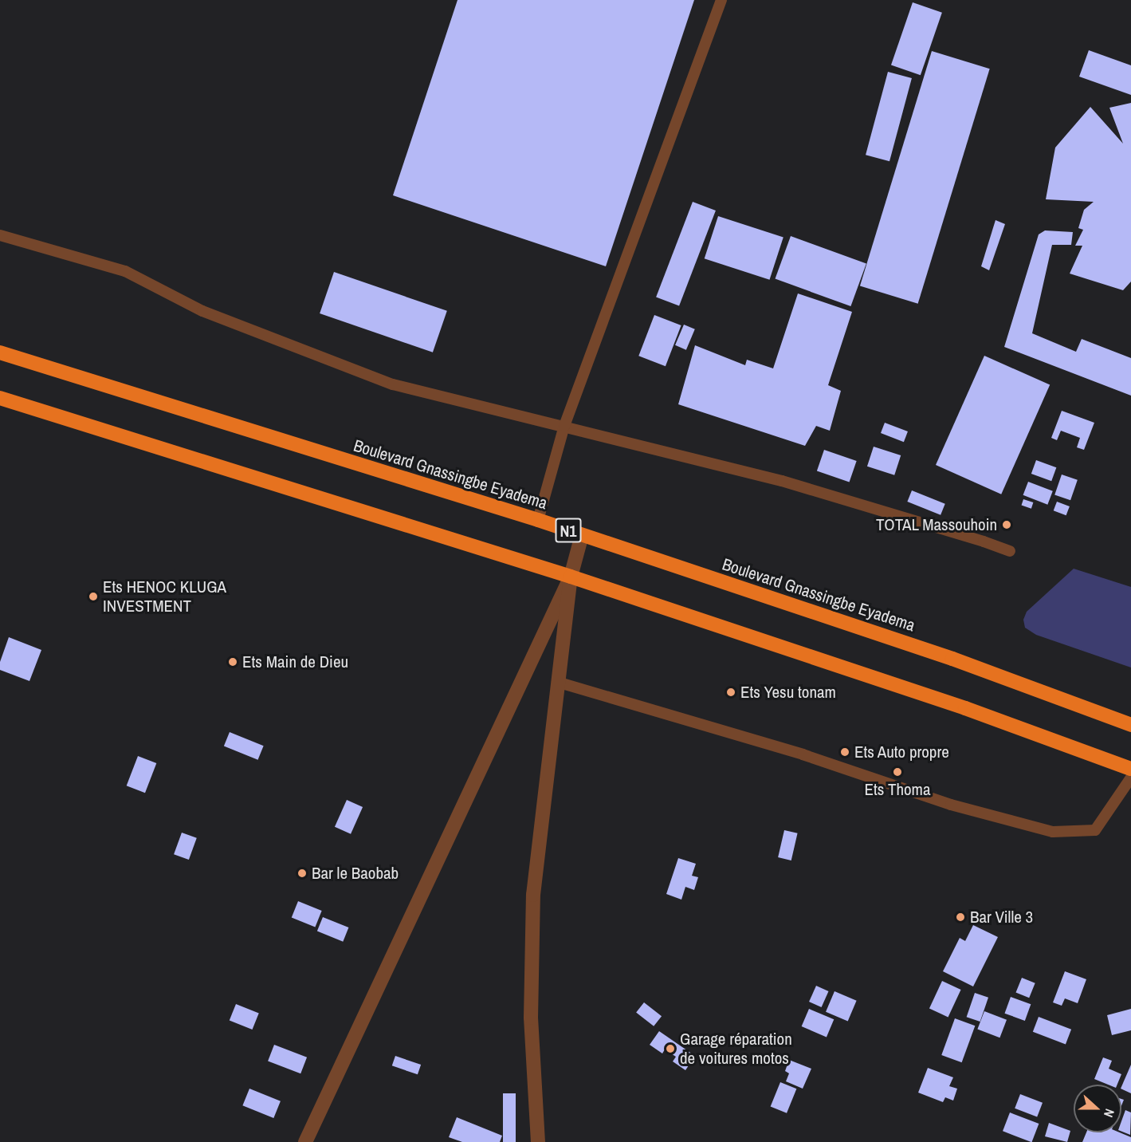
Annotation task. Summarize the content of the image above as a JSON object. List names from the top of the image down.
{
  "streets": {
    "highway": ["Boulevard Gnassingbe Eyadema", "N1"]
  },
  "places": [
    "TOTAL Massouhoin",
    "Ets HENOC KLUGA INVESTMENT",
    "Ets Main de Dieu",
    "Ets Yesu tonam",
    "Ets Auto propre",
    "Ets Thoma",
    "Bar le Baobab",
    "Bar Ville 3",
    "Garage réparation de voitures motos"
  ],
  "north": "right"
}
